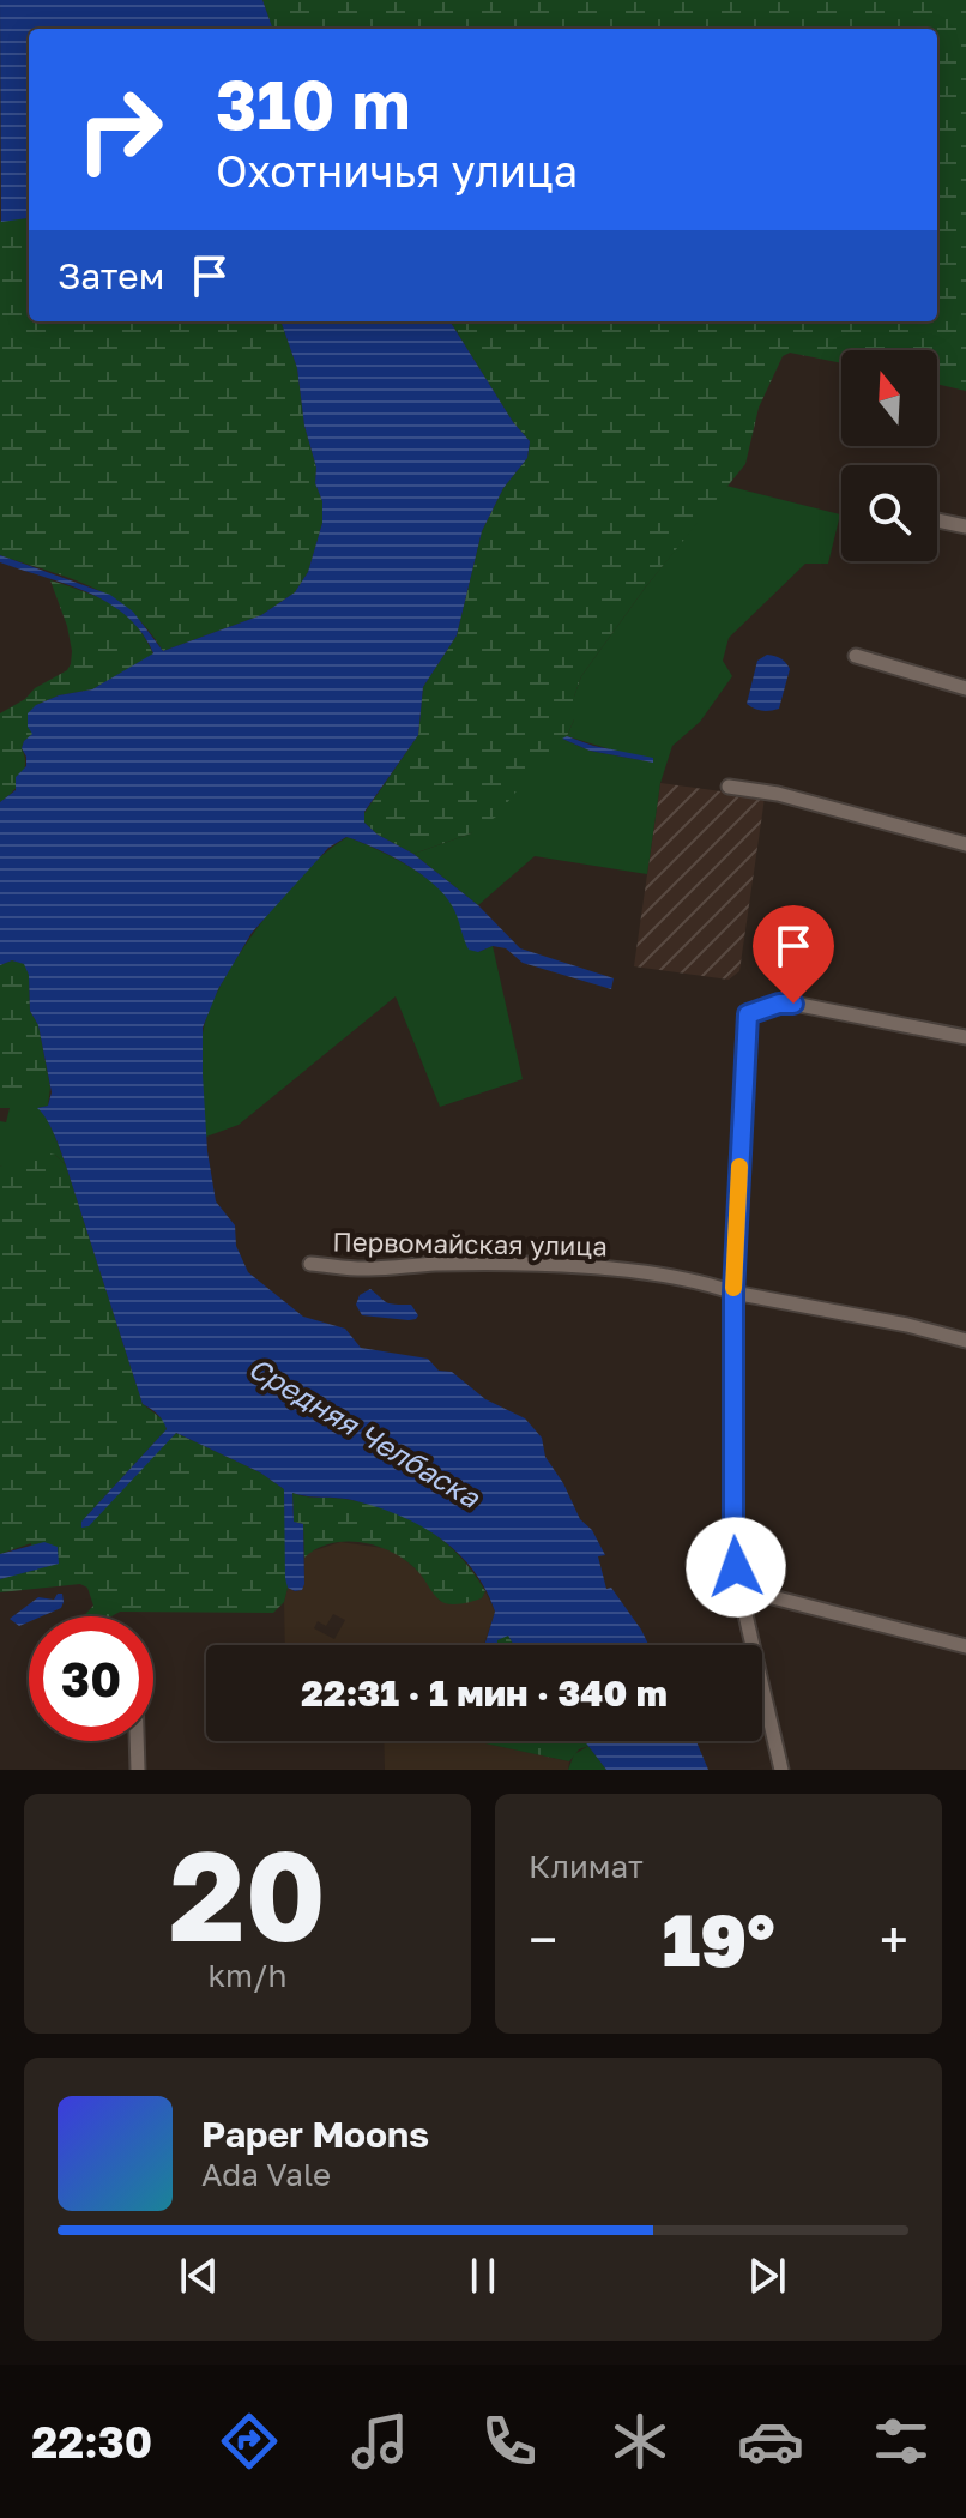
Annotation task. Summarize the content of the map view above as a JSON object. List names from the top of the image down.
{
  "streets": {
    "street": ["Первомайская улица"]
  },
  "water": ["Средняя Челбаска"],
  "north": "top",
  "page": {
    "turn": ["310 m", "Охотничья улица"],
    "then": "Затем",
    "limit": "30",
    "trip": "22:31 · 1 мин · 340 m",
    "tile": [
      ["20", "km/h"],
      "Климат"
    ],
    "heat": ["−", "19°", "+"],
    "song": ["Paper Moons", "Ada Vale"],
    "tabs": "22:30"
  }
}
